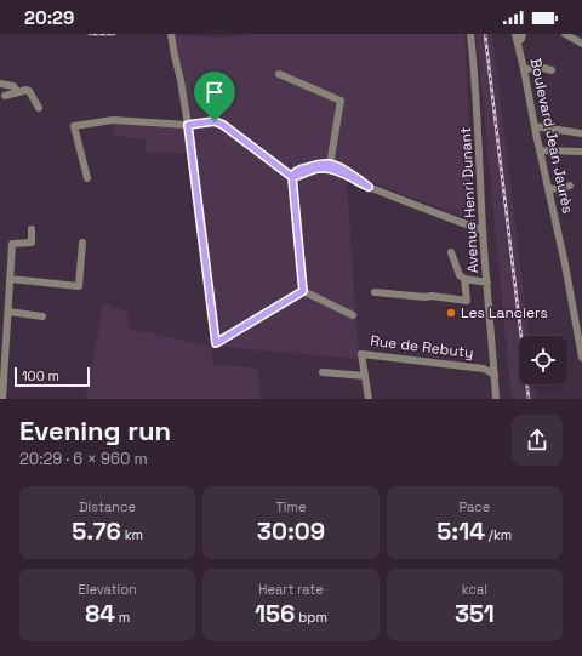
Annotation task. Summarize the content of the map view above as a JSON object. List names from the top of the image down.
{
  "streets": {
    "street": ["Boulevard Jean Jaurès", "Avenue Henri Dunant", "Rue de Rebuty"]
  },
  "crossings": [
    ["Avenue Henri Dunant", "Rue de Rebuty"]
  ],
  "places": ["Les Lanciers"],
  "scale_bar": "100 m",
  "page": {
    "status": "20:29",
    "scale": "100 m",
    "heading": ["Evening run", "20:29 · 6 × 960 m"],
    "stats": [
      ["Distance", "5.76 km"],
      ["Time", "30:09"],
      ["Pace", "5:14 /km"],
      ["Elevation", "84 m"],
      ["Heart rate", "156 bpm"],
      ["kcal", "351"]
    ]
  }
}
